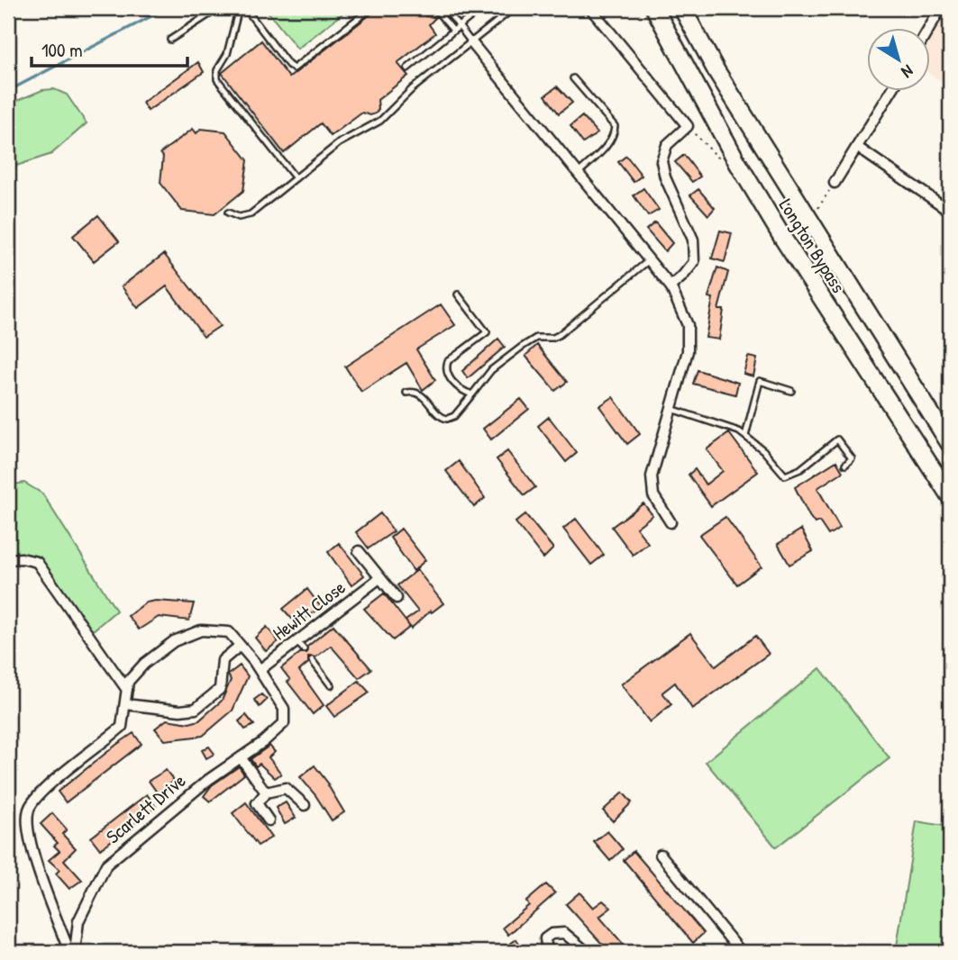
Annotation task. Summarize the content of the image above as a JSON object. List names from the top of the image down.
{
  "streets": {
    "highway": ["Longton Bypass"],
    "street": ["Hewitt Close", "Scarlett Drive"]
  },
  "crossings": [
    ["Hewitt Close", "Scarlett Drive"]
  ],
  "scale_bar": "100 m",
  "north": "bottom right"
}
